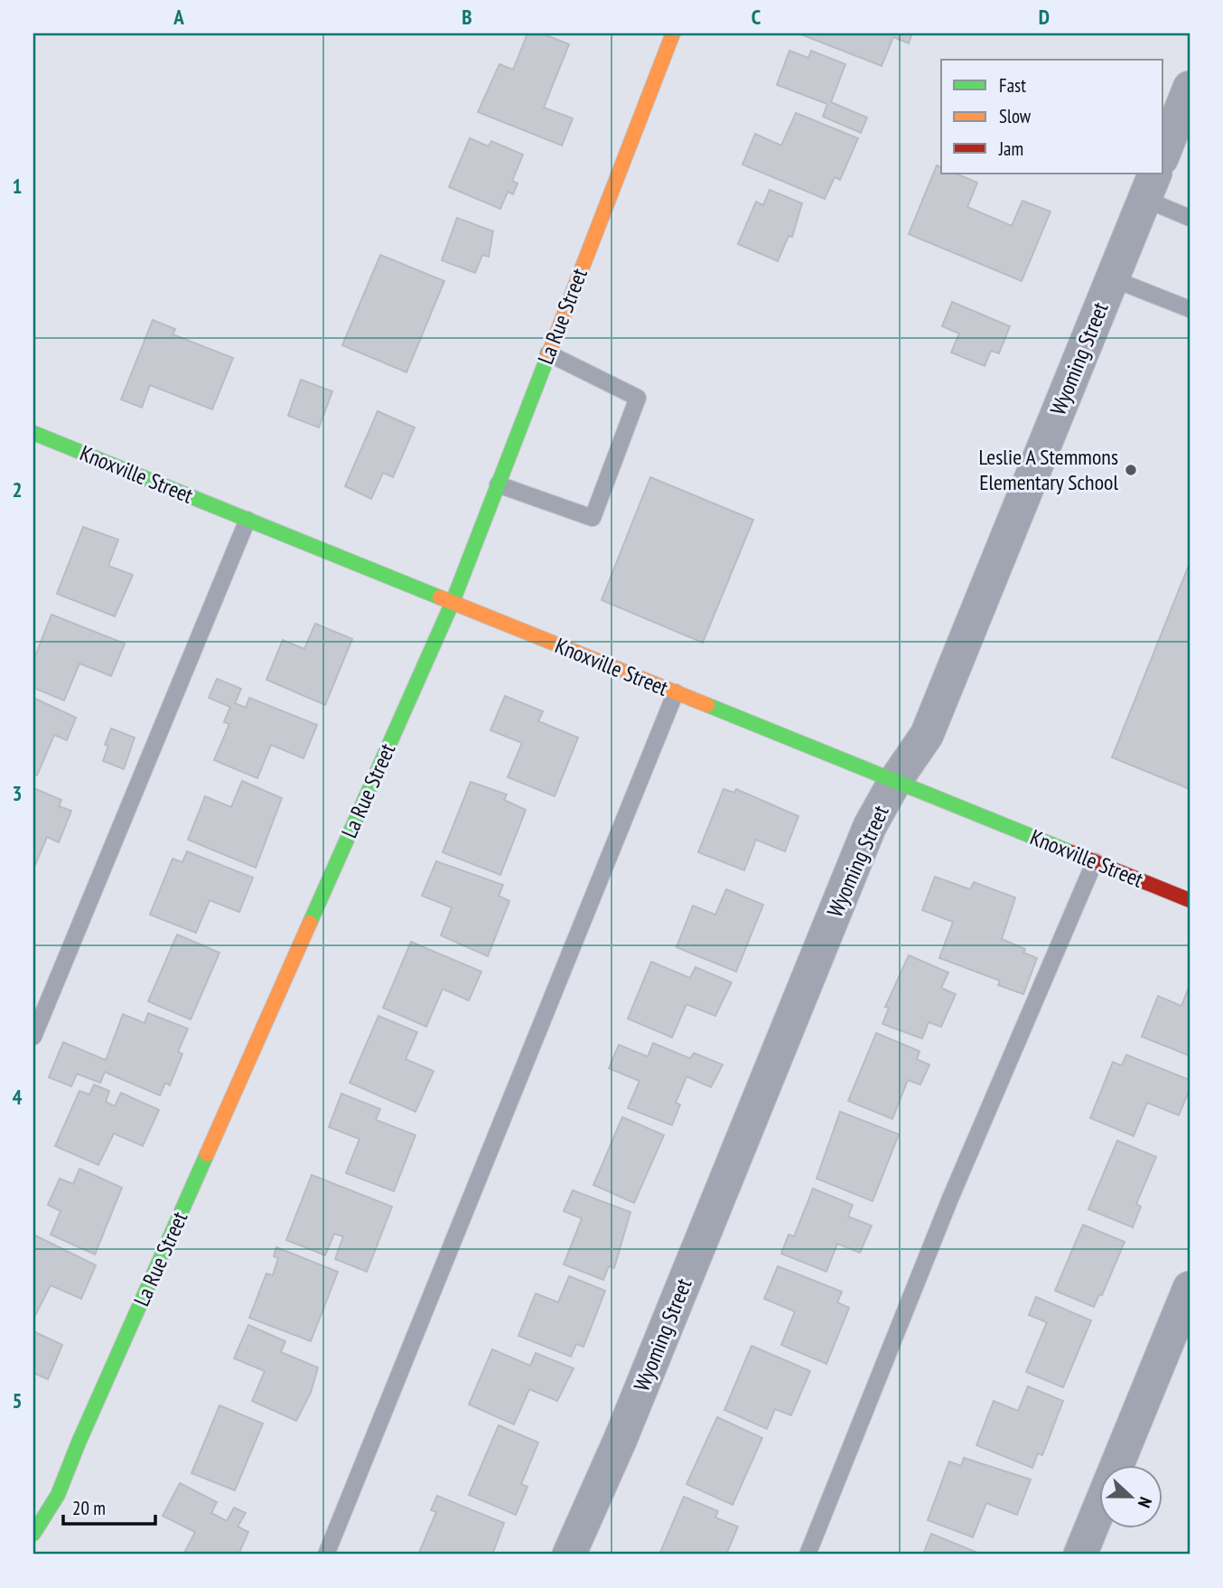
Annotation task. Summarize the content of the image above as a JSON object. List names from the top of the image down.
{
  "streets": {
    "street": ["La Rue Street", "Wyoming Street", "Knoxville Street"]
  },
  "crossings": [
    ["La Rue Street", "Knoxville Street"],
    ["Wyoming Street", "Knoxville Street"]
  ],
  "places": ["Leslie A Stemmons Elementary School"],
  "legend": ["Fast", "Slow", "Jam"],
  "scale_bar": "20 m",
  "north": "right",
  "grid": {
    "columns": [
      "A",
      "B",
      "C",
      "D"
    ],
    "rows": [
      "1",
      "2",
      "3",
      "4",
      "5"
    ]
  }
}
